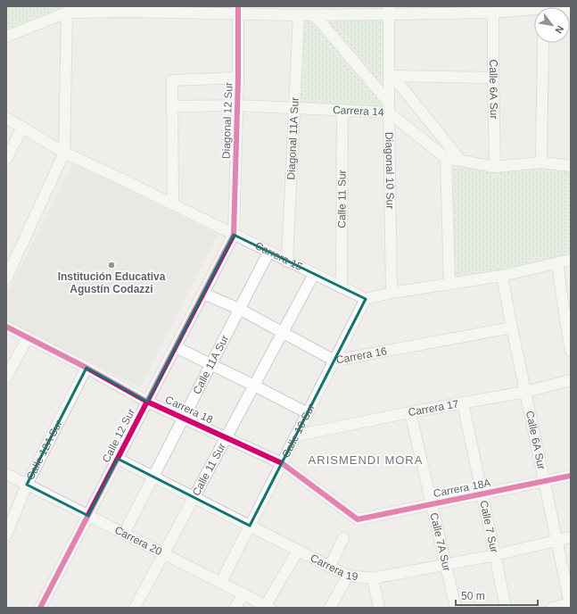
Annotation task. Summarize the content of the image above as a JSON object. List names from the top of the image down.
{
  "streets": {
    "street": [
      "Calle 6A Sur",
      "Carrera 14",
      "Diagonal 12 Sur",
      "Diagonal 11A Sur",
      "Diagonal 10 Sur",
      "Calle 11 Sur",
      "Carrera 15",
      "Carrera 16",
      "Calle 11A Sur",
      "Carrera 17",
      "Carrera 18",
      "Calle 10 Sur",
      "Calle 12 Sur",
      "Calle 12A Sur",
      "Carrera 18A",
      "Calle 7 Sur",
      "Carrera 20",
      "Calle 7A Sur",
      "Carrera 19"
    ]
  },
  "crossings": [
    ["Calle 6A Sur", "Carrera 14"],
    ["Calle 6A Sur", "Carrera 16"],
    ["Calle 6A Sur", "Carrera 17"],
    ["Calle 6A Sur", "Carrera 18A"],
    ["Calle 6A Sur", "Carrera 19"],
    ["Carrera 14", "Diagonal 12 Sur"],
    ["Carrera 14", "Diagonal 11A Sur"],
    ["Carrera 14", "Diagonal 10 Sur"],
    ["Carrera 14", "Calle 11 Sur"],
    ["Diagonal 12 Sur", "Carrera 15"],
    ["Diagonal 12 Sur", "Calle 12 Sur"],
    ["Diagonal 11A Sur", "Carrera 15"],
    ["Calle 11 Sur", "Carrera 15"],
    ["Calle 11 Sur", "Carrera 16"],
    ["Calle 11 Sur", "Carrera 18"],
    ["Calle 11 Sur", "Carrera 20"],
    ["Calle 11 Sur", "Carrera 19"],
    ["Carrera 15", "Calle 11A Sur"],
    ["Carrera 15", "Calle 10 Sur"],
    ["Carrera 15", "Calle 12 Sur"],
    ["Carrera 16", "Calle 11A Sur"],
    ["Carrera 16", "Calle 10 Sur"],
    ["Carrera 16", "Calle 12 Sur"],
    ["Calle 11A Sur", "Carrera 18"],
    ["Calle 11A Sur", "Carrera 20"],
    ["Calle 11A Sur", "Carrera 19"],
    ["Carrera 17", "Calle 10 Sur"],
    ["Carrera 17", "Calle 7 Sur"],
    ["Carrera 17", "Calle 7A Sur"],
    ["Carrera 18", "Calle 10 Sur"],
    ["Carrera 18", "Calle 12 Sur"],
    ["Carrera 18", "Calle 12A Sur"],
    ["Carrera 18", "Carrera 18A"],
    ["Calle 10 Sur", "Carrera 20"],
    ["Calle 10 Sur", "Carrera 19"],
    ["Calle 12 Sur", "Carrera 20"],
    ["Calle 12 Sur", "Carrera 19"],
    ["Calle 12A Sur", "Carrera 20"],
    ["Carrera 18A", "Calle 7 Sur"],
    ["Carrera 18A", "Calle 7A Sur"],
    ["Calle 7 Sur", "Carrera 19"],
    ["Calle 7A Sur", "Carrera 19"]
  ],
  "districts": ["ARISMENDI MORA"],
  "places": ["Institución Educativa Agustín Codazzi"],
  "scale_bar": "50 m",
  "north": "bottom right"
}
